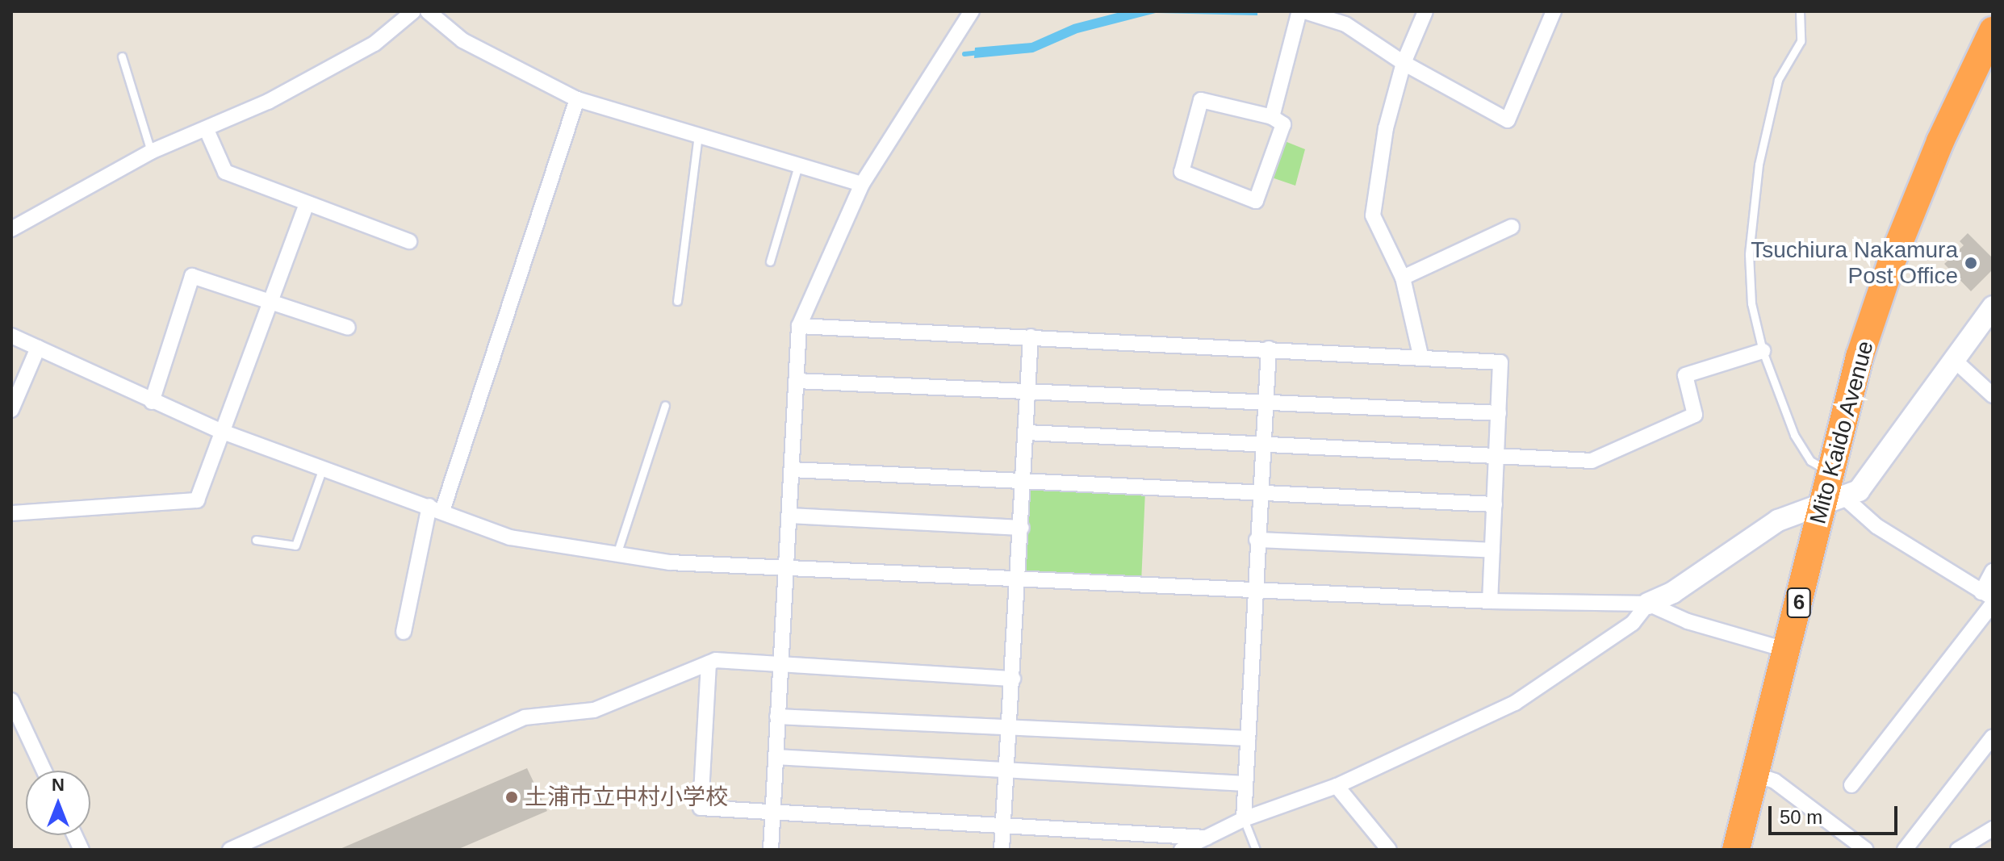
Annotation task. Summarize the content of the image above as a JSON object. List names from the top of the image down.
{
  "streets": {
    "highway": ["Mito Kaido Avenue", "6"]
  },
  "places": ["Tsuchiura Nakamura Post Office", "土浦市立中村小学校"],
  "scale_bar": "50 m",
  "north": "top"
}
